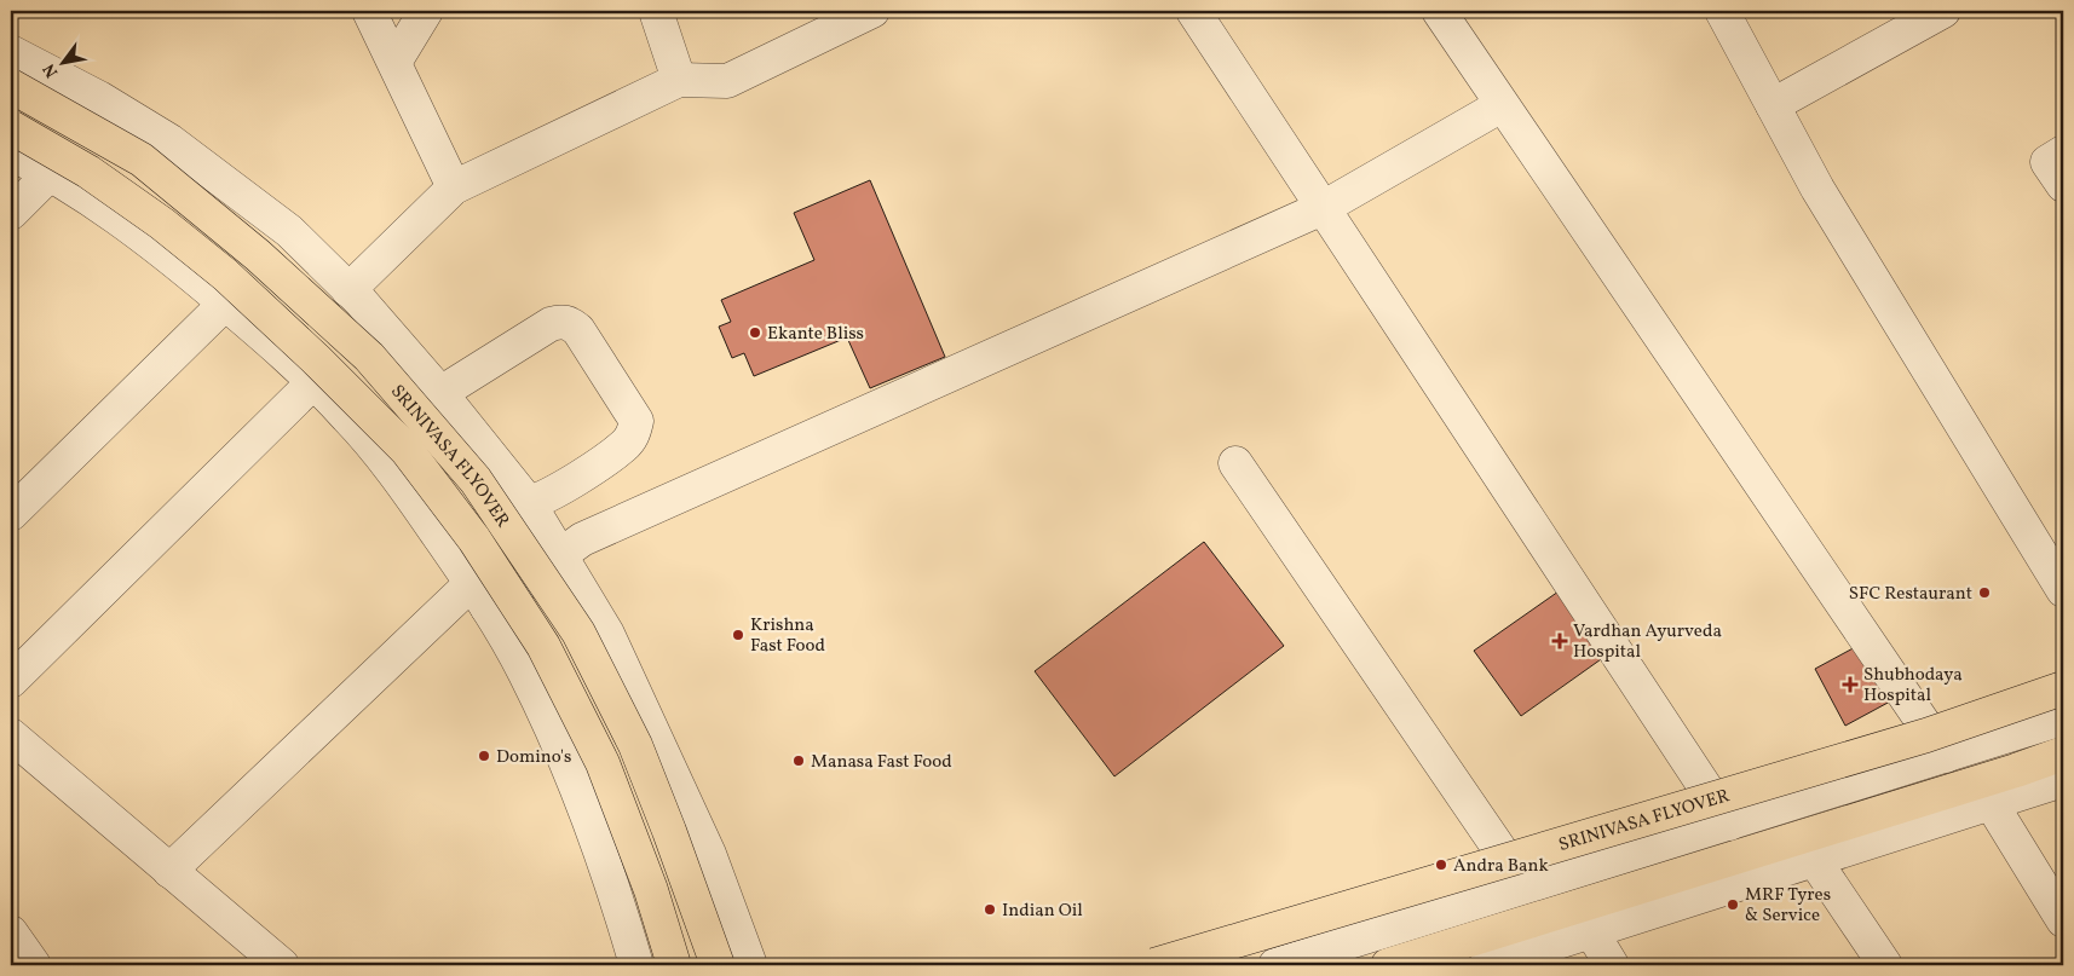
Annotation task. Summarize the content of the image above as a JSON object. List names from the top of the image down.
{
  "streets": {
    "main road": ["SRINIVASA FLYOVER"]
  },
  "places": {
    "other": [
      "Ekante Bliss",
      "SFC Restaurant",
      "Krishna Fast Food",
      "Domino's",
      "Manasa Fast Food",
      "Andra Bank",
      "MRF Tyres & Service",
      "Indian Oil"
    ],
    "health": ["Vardhan Ayurveda Hospital", "Shubhodaya Hospital"]
  },
  "north": "bottom left"
}
